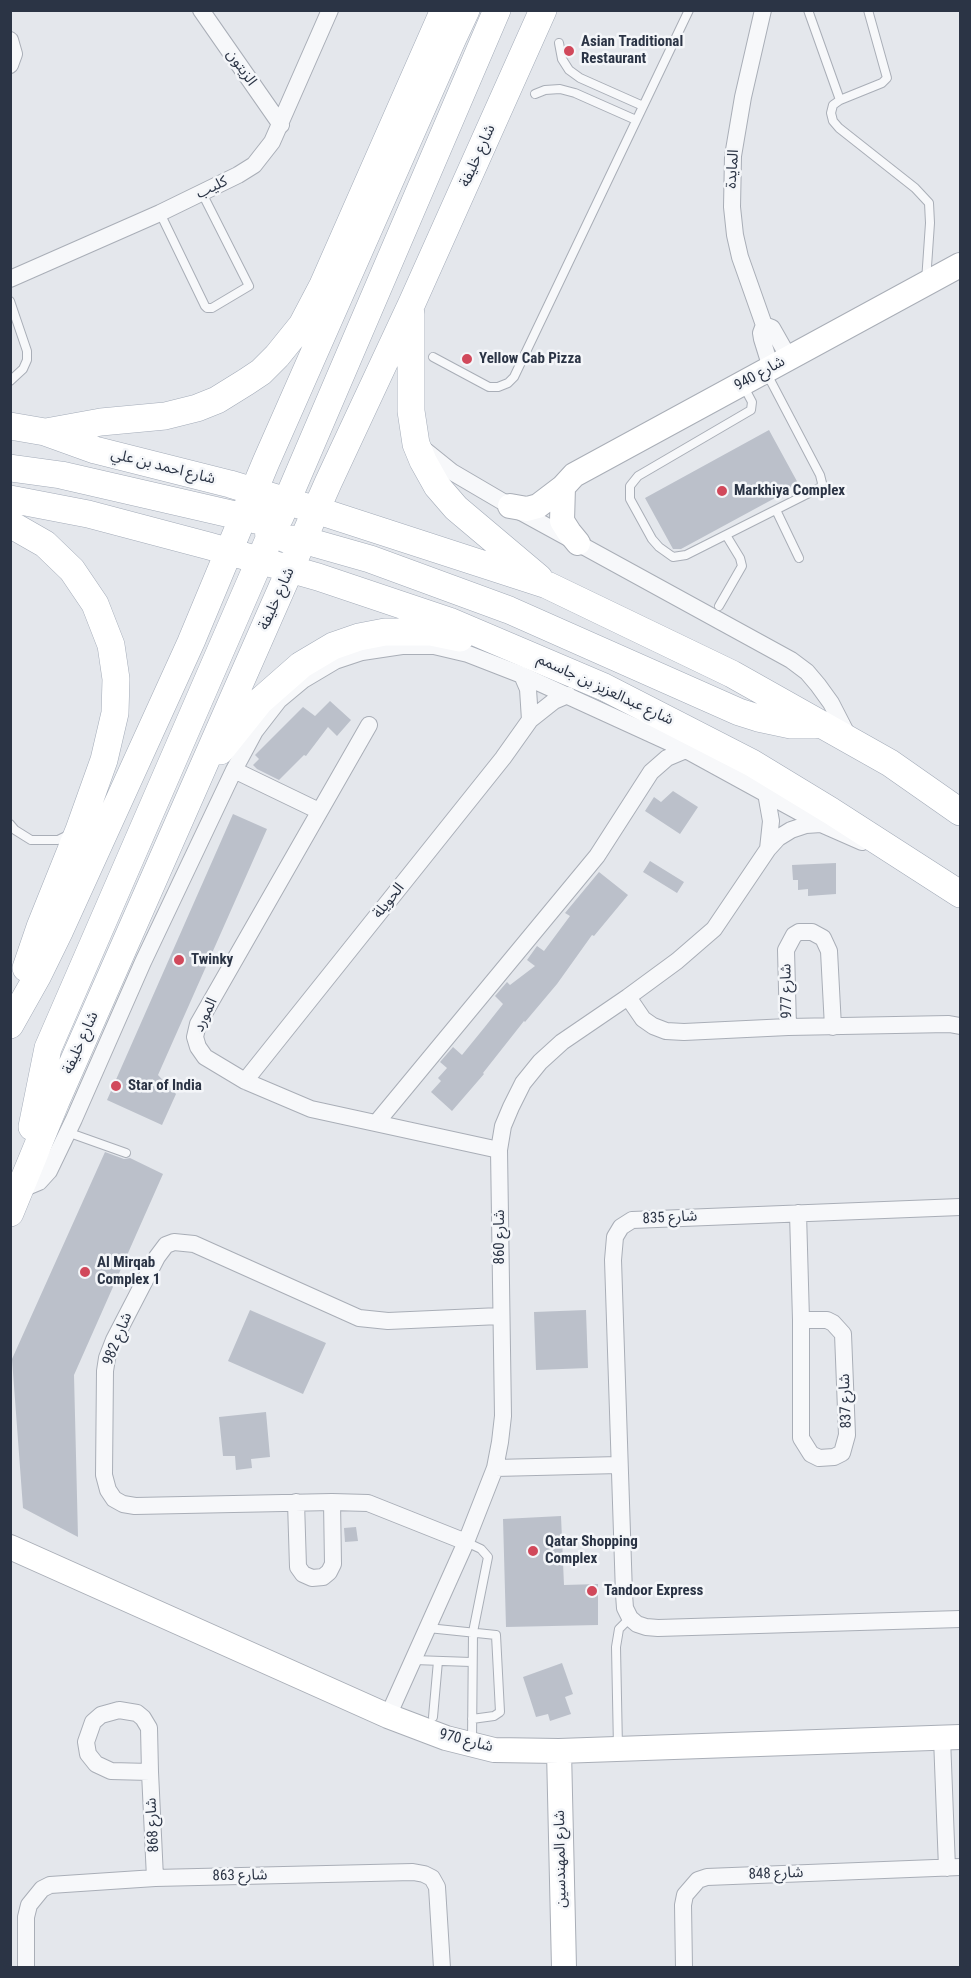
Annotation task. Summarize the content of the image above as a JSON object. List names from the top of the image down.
{
  "streets": {
    "main road": ["شارع خليفة", "شارع احمد بن علي", "شارع عبدالعزيز بن جاسمم"],
    "street": [
      "الزيتون",
      "المايدة",
      "كليب",
      "شارع 940",
      "الحويلة",
      "شارع 977",
      "المورد",
      "شارع 835",
      "شارع 860",
      "شارع 982",
      "شارع 837",
      "شارع 970",
      "شارع 868",
      "شارع المهندسين",
      "شارع 848",
      "شارع 863"
    ]
  },
  "crossings": [
    ["الزيتون", "كليب"],
    ["شارع خليفة", "شارع احمد بن علي"],
    ["شارع خليفة", "شارع عبدالعزيز بن جاسمم"],
    ["المايدة", "شارع 940"],
    ["شارع عبدالعزيز بن جاسمم", "الحويلة"],
    ["شارع عبدالعزيز بن جاسمم", "شارع 860"],
    ["الحويلة", "المورد"],
    ["شارع 977", "شارع 860"],
    ["المورد", "شارع 860"],
    ["شارع 835", "شارع 837"],
    ["شارع 860", "شارع 982"],
    ["شارع 860", "شارع 970"],
    ["شارع 970", "شارع المهندسين"],
    ["شارع 970", "شارع 848"],
    ["شارع 868", "شارع 863"]
  ],
  "places": [
    "Asian Traditional Restaurant",
    "Yellow Cab Pizza",
    "Markhiya Complex",
    "Twinky",
    "Star of India",
    "Al Mirqab Complex 1",
    "Qatar Shopping Complex",
    "Tandoor Express"
  ]
}
